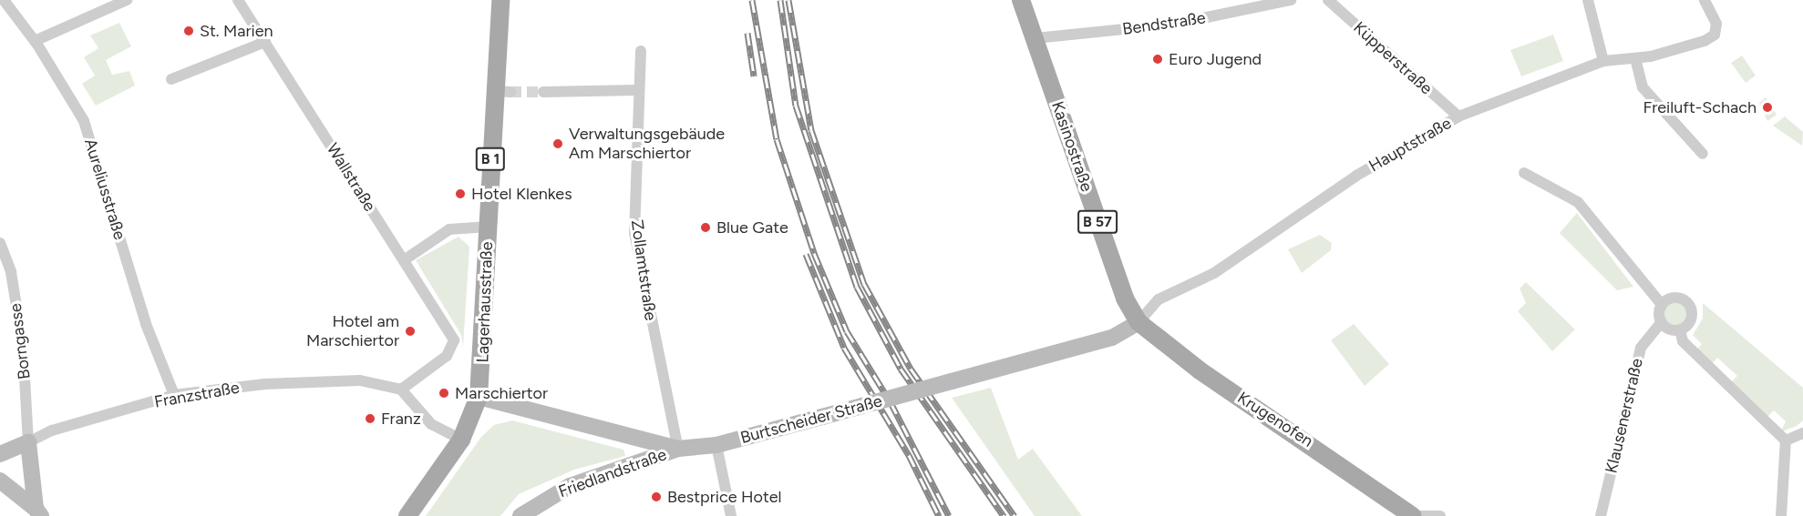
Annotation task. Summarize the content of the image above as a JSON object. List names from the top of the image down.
{
  "streets": {
    "main road": [
      "Kasinostraße",
      "B 1",
      "B 57",
      "Lagerhausstraße",
      "Franzstraße",
      "Burtscheider Straße",
      "Krugenofen",
      "Friedlandstraße"
    ],
    "street": [
      "Bendstraße",
      "Küpperstraße",
      "Hauptstraße",
      "Wallstraße",
      "Aureliusstraße",
      "Zollamtstraße",
      "Borngasse",
      "Klausenerstraße"
    ]
  },
  "crossings": [
    ["Bendstraße", "Kasinostraße"],
    ["Küpperstraße", "Hauptstraße"],
    ["Hauptstraße", "Kasinostraße"],
    ["Hauptstraße", "Burtscheider Straße"],
    ["Hauptstraße", "Krugenofen"],
    ["Kasinostraße", "Burtscheider Straße"],
    ["Kasinostraße", "Krugenofen"],
    ["B 1", "Lagerhausstraße"],
    ["Wallstraße", "Lagerhausstraße"],
    ["Wallstraße", "Franzstraße"],
    ["Aureliusstraße", "Franzstraße"],
    ["Zollamtstraße", "Burtscheider Straße"],
    ["Zollamtstraße", "Friedlandstraße"],
    ["Lagerhausstraße", "Burtscheider Straße"],
    ["Borngasse", "Franzstraße"],
    ["Burtscheider Straße", "Krugenofen"],
    ["Burtscheider Straße", "Friedlandstraße"]
  ],
  "places": [
    "St. Marien",
    "Euro Jugend",
    "Freiluft-Schach",
    "Verwaltungsgebäude Am Marschiertor",
    "Hotel Klenkes",
    "Blue Gate",
    "Hotel am Marschiertor",
    "Marschiertor",
    "Franz",
    "Bestprice Hotel"
  ]
}
